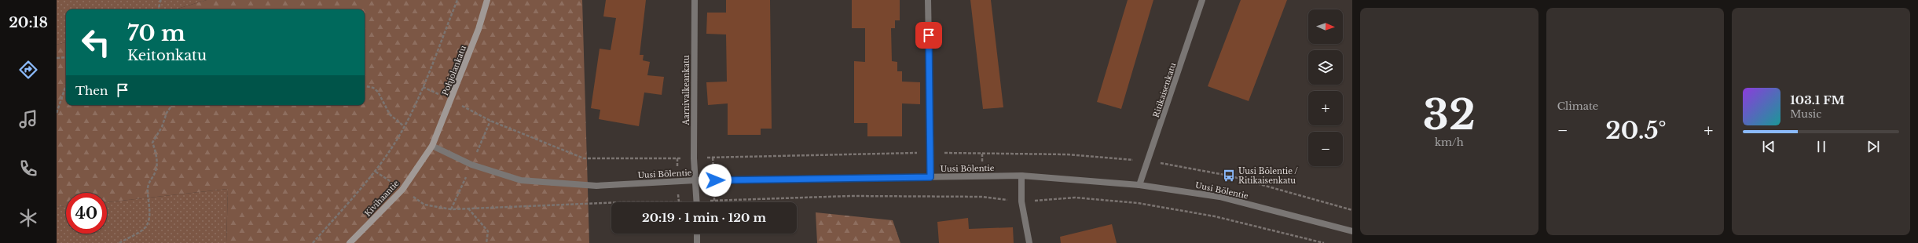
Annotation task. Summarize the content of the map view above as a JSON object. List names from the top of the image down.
{
  "streets": {
    "main road": ["Pohjolankatu", "Kivihaantie"],
    "street": ["Aarnivalkeankatu", "Ritikaisenkatu", "Uusi Bölentie"]
  },
  "crossings": [
    ["Pohjolankatu", "Uusi Bölentie"],
    ["Pohjolankatu", "Kivihaantie"],
    ["Aarnivalkeankatu", "Uusi Bölentie"],
    ["Ritikaisenkatu", "Uusi Bölentie"],
    ["Uusi Bölentie", "Kivihaantie"]
  ],
  "places": {
    "bus stop": ["Uusi Bölentie / Ritikaisenkatu"]
  },
  "north": "right",
  "page": {
    "tabs": "20:18",
    "tile": [
      ["32", "km/h"],
      "Climate"
    ],
    "map_buttons": ["+", "−"],
    "turn": ["70 m", "Keitonkatu"],
    "then": "Then",
    "song": ["103.1 FM", "Music"],
    "heat": ["−", "20.5°", "+"],
    "limit": "40",
    "trip": "20:19 · 1 min · 120 m"
  }
}
